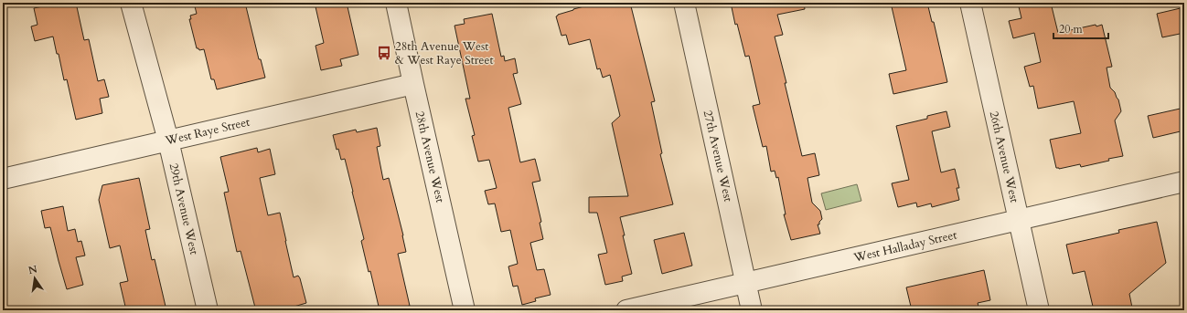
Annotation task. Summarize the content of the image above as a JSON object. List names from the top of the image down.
{
  "streets": {
    "street": [
      "West Raye Street",
      "27th Avenue West",
      "28th Avenue West",
      "26th Avenue West",
      "29th Avenue West",
      "West Halladay Street"
    ]
  },
  "crossings": [
    ["West Raye Street", "28th Avenue West"],
    ["West Raye Street", "29th Avenue West"],
    ["27th Avenue West", "West Halladay Street"],
    ["26th Avenue West", "West Halladay Street"]
  ],
  "places": {
    "bus stop": ["28th Avenue West & West Raye Street"]
  },
  "scale_bar": "20 m",
  "north": "top"
}
